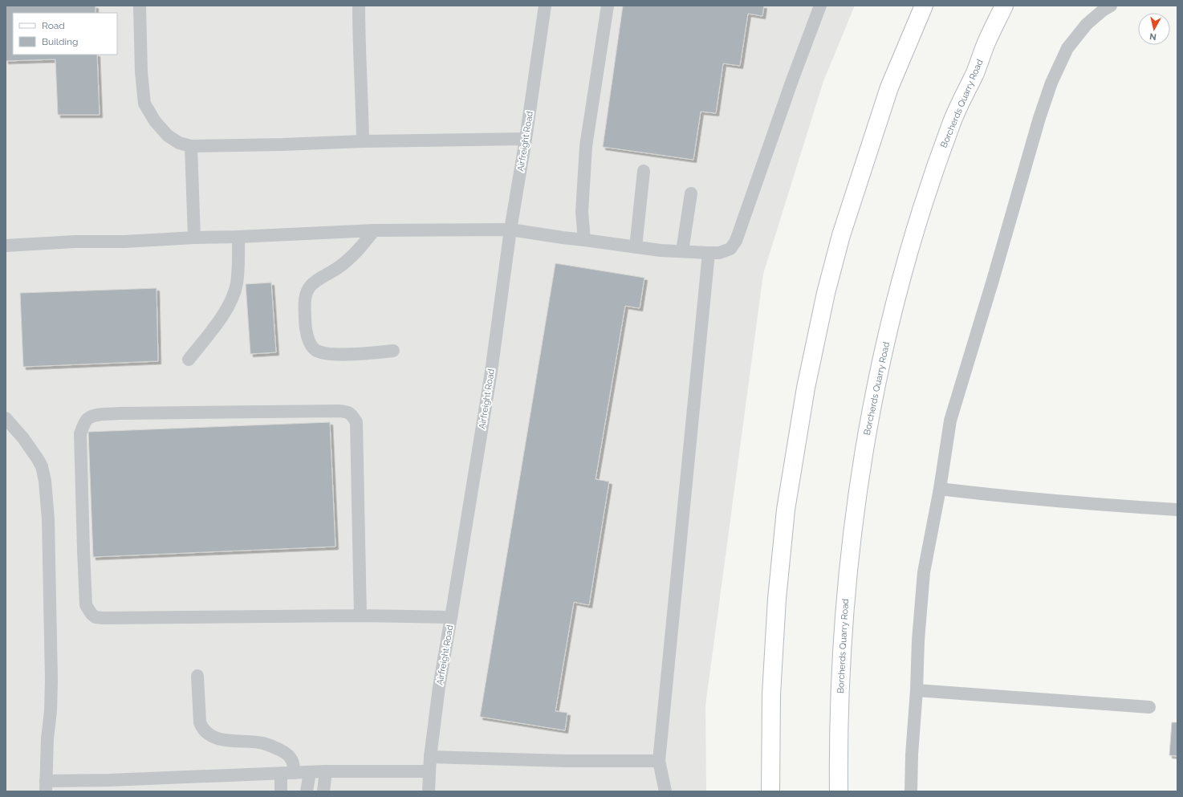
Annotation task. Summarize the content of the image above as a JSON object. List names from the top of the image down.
{
  "streets": {
    "main road": ["Borcherds Quarry Road"],
    "lane": ["Airfreight Road"]
  },
  "legend": ["Road", "Building"],
  "north": "bottom"
}
